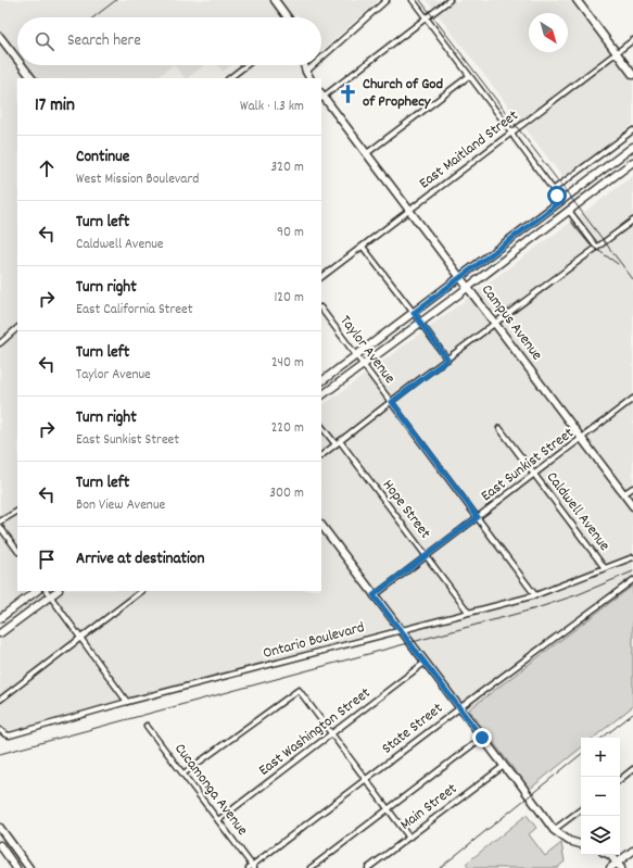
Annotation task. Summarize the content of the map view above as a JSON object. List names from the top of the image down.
{
  "streets": {
    "street": [
      "East Maitland Street",
      "Campus Avenue",
      "Taylor Avenue",
      "East Sunkist Street",
      "Hope Street",
      "Caldwell Avenue",
      "Ontario Boulevard",
      "State Street",
      "East Washington Street",
      "Cucamonga Avenue",
      "Main Street"
    ]
  },
  "crossings": [
    ["East Maitland Street", "Campus Avenue"],
    ["Campus Avenue", "East Sunkist Street"],
    ["Taylor Avenue", "East Sunkist Street"],
    ["Taylor Avenue", "Ontario Boulevard"],
    ["East Sunkist Street", "Hope Street"],
    ["East Sunkist Street", "Caldwell Avenue"],
    ["Hope Street", "Ontario Boulevard"],
    ["Caldwell Avenue", "Ontario Boulevard"],
    ["State Street", "Cucamonga Avenue"],
    ["East Washington Street", "Cucamonga Avenue"]
  ],
  "places": {
    "church": ["Church of God of Prophecy"]
  },
  "north": "bottom right",
  "page": {
    "search": "Search here",
    "heading": ["17 min", "Walk · 1.3 km"],
    "list": [
      ["Continue", "West Mission Boulevard", "320 m"],
      ["Turn left", "Caldwell Avenue", "90 m"],
      ["Turn right", "East California Street", "120 m"],
      ["Turn left", "Taylor Avenue", "240 m"],
      ["Turn right", "East Sunkist Street", "220 m"],
      ["Turn left", "Bon View Avenue", "300 m"],
      "Arrive at destination"
    ],
    "map_buttons": ["+", "−"]
  }
}
